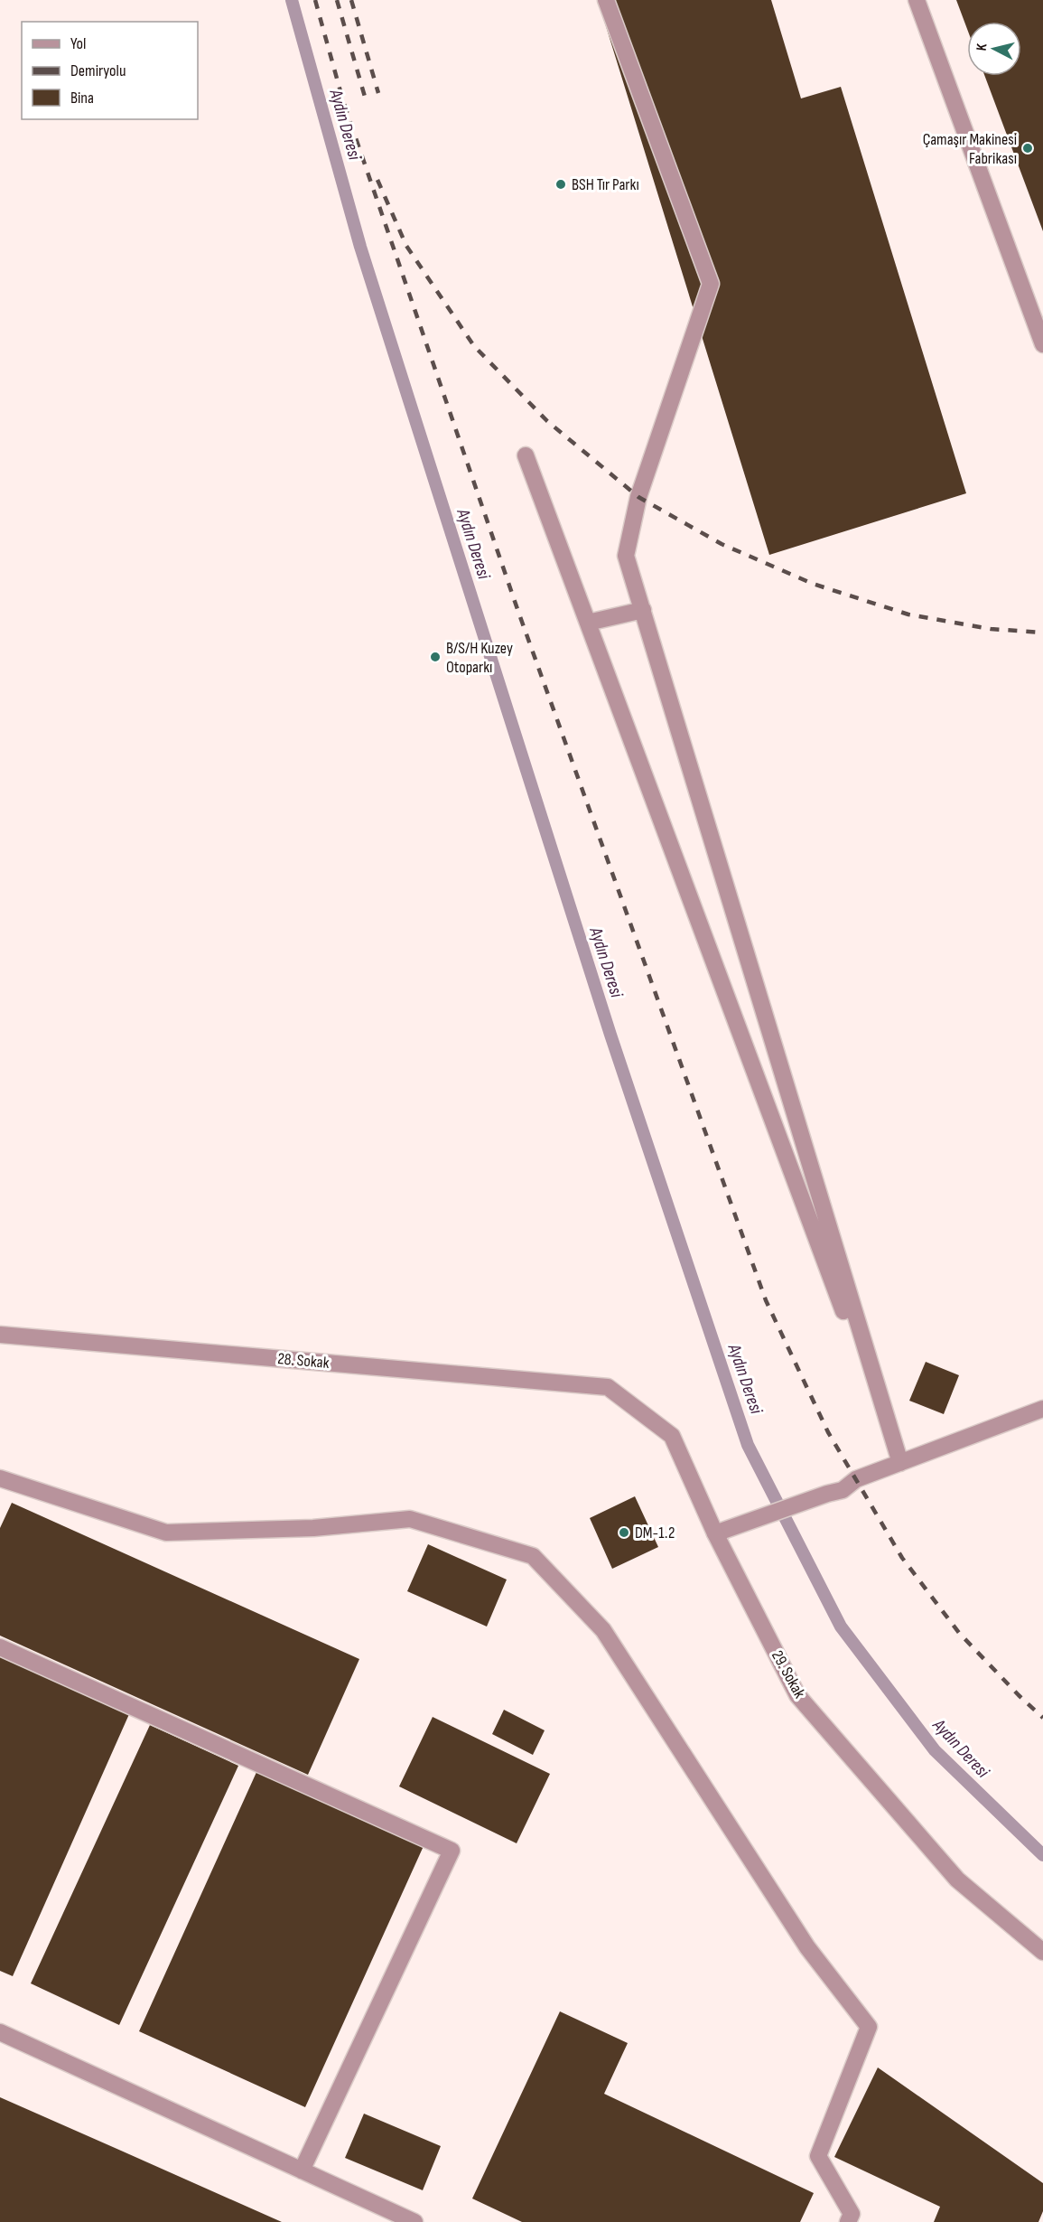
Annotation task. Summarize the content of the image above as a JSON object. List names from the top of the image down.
{
  "streets": {
    "street": ["28. Sokak", "29. Sokak"]
  },
  "crossings": [
    ["28. Sokak", "29. Sokak"]
  ],
  "water": ["Aydın Deresi"],
  "places": [
    "Çamaşır Makinesi Fabrikası",
    "BSH Tır Parkı",
    "B/S/H Kuzey Otoparkı",
    "DM-1.2"
  ],
  "legend": ["Yol", "Demiryolu", "Bina"],
  "north": "left"
}
